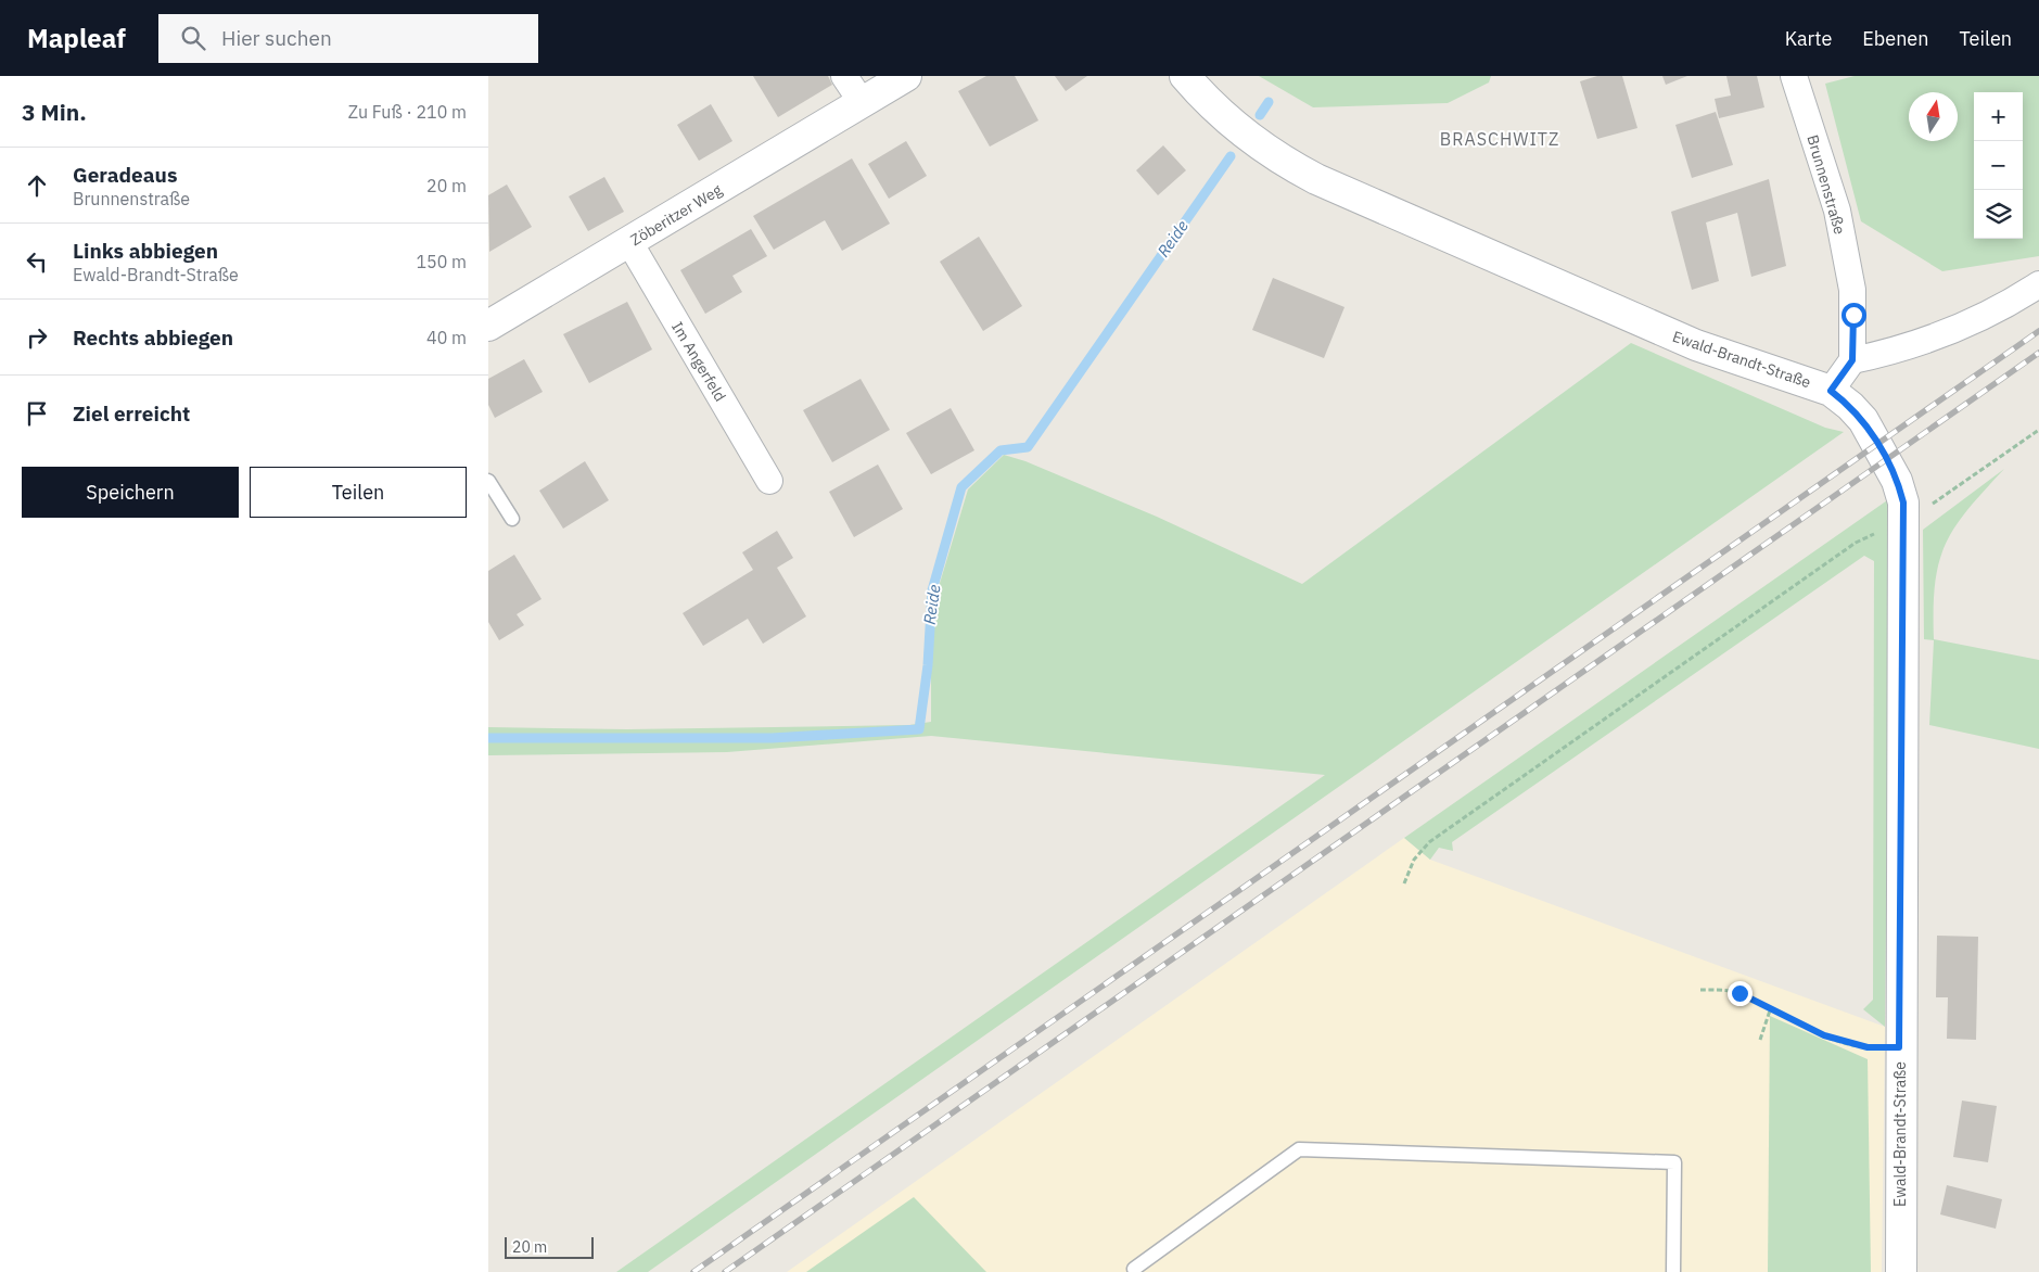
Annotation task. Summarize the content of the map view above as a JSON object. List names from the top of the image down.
{
  "streets": {
    "street": [
      "Brunnenstraße",
      "Zöberitzer Weg",
      "Ewald-Brandt-Straße",
      "Im Angerfeld"
    ]
  },
  "crossings": [
    ["Zöberitzer Weg", "Im Angerfeld"]
  ],
  "districts": ["BRASCHWITZ"],
  "water": ["Reide"],
  "scale_bar": "20 m",
  "north": "top",
  "page": {
    "header": "Mapleaf",
    "search": "Hier suchen",
    "nav": ["Karte", "Ebenen", "Teilen"],
    "heading": ["3 Min.", "Zu Fuß · 210 m"],
    "map_buttons": ["+", "−"],
    "list": [
      ["Geradeaus", "Brunnenstraße", "20 m"],
      ["Links abbiegen", "Ewald-Brandt-Straße", "150 m"],
      ["Rechts abbiegen", "40 m"],
      "Ziel erreicht"
    ],
    "buttons": ["Speichern", "Teilen"],
    "scale": "20 m"
  }
}
